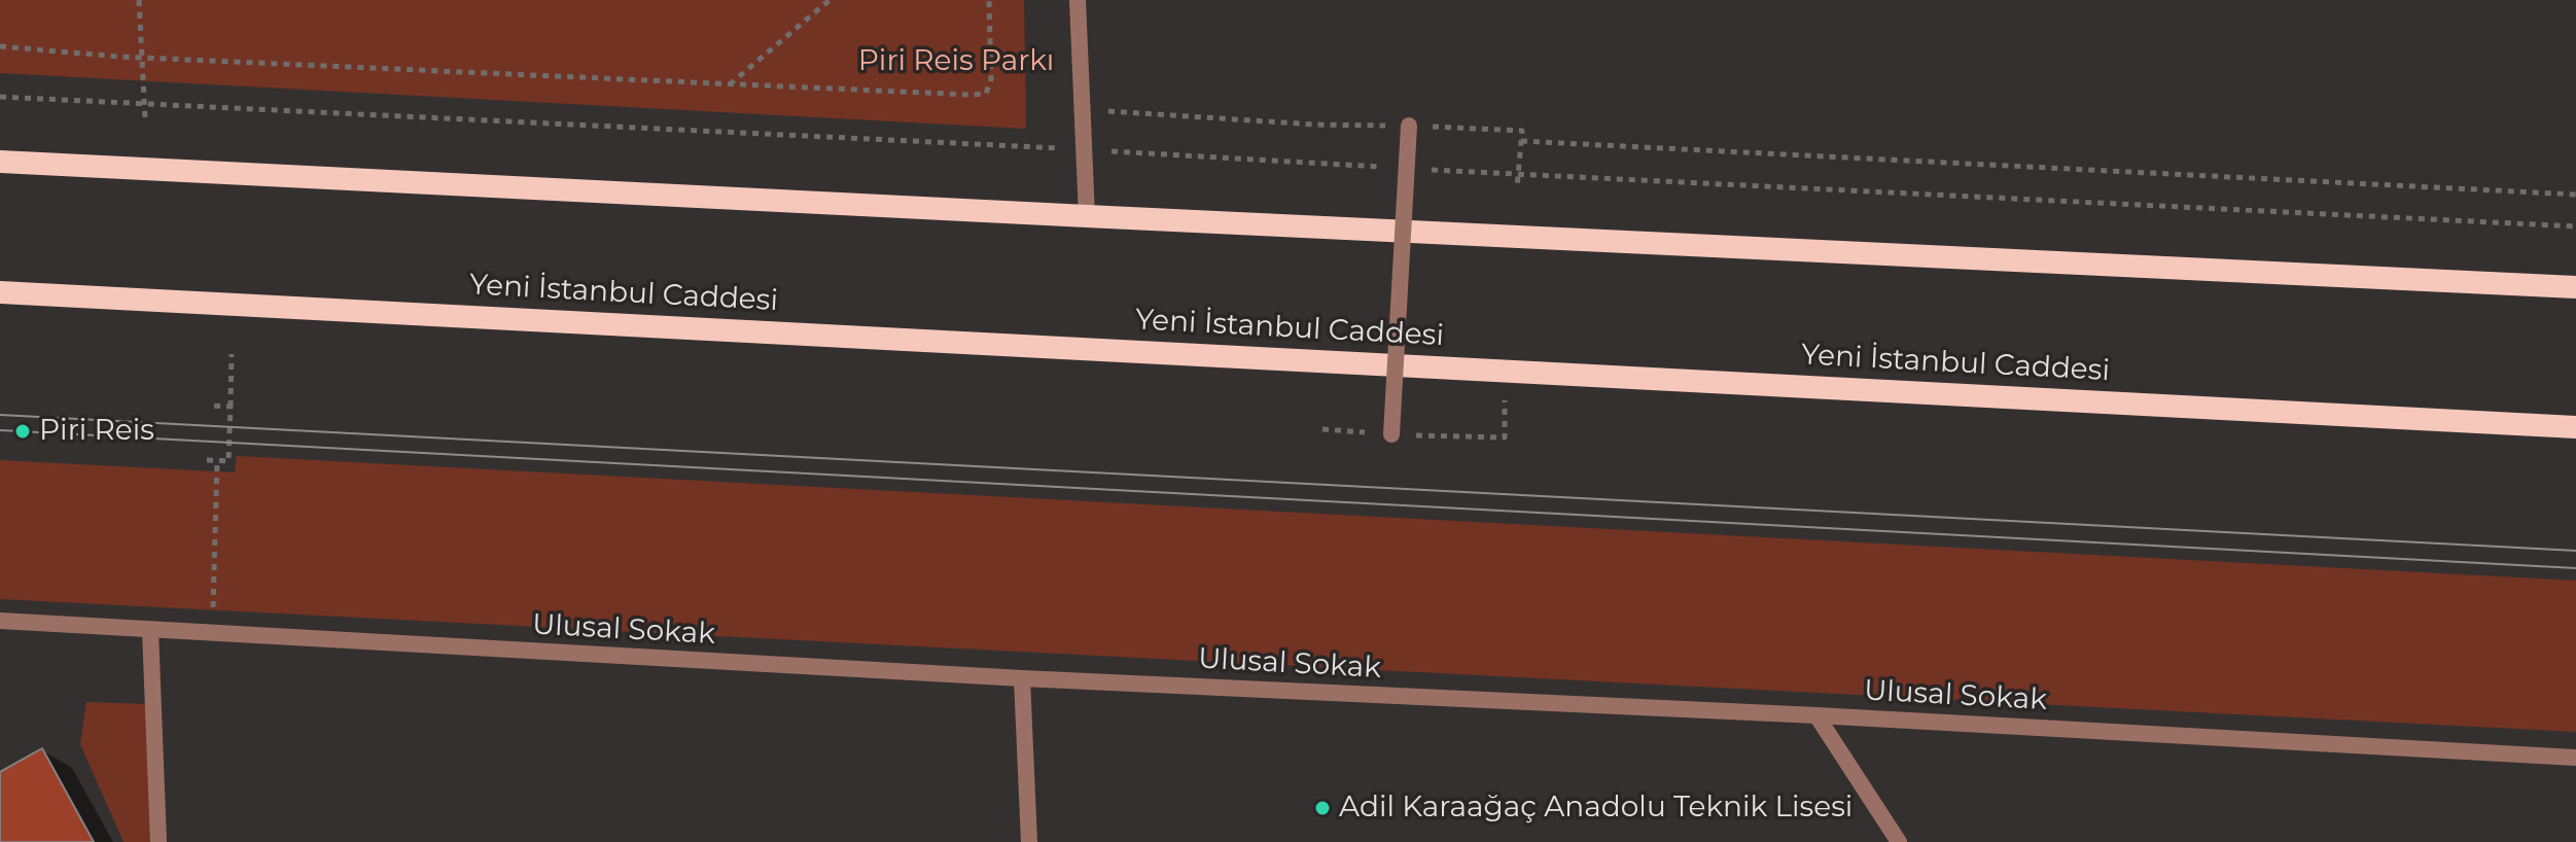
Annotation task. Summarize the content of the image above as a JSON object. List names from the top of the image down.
{
  "streets": {
    "highway": ["Yeni İstanbul Caddesi"],
    "street": ["Ulusal Sokak"]
  },
  "parks": ["Piri Reis Parkı"],
  "places": ["Piri Reis", "Adil Karaağaç Anadolu Teknik Lisesi"]
}
